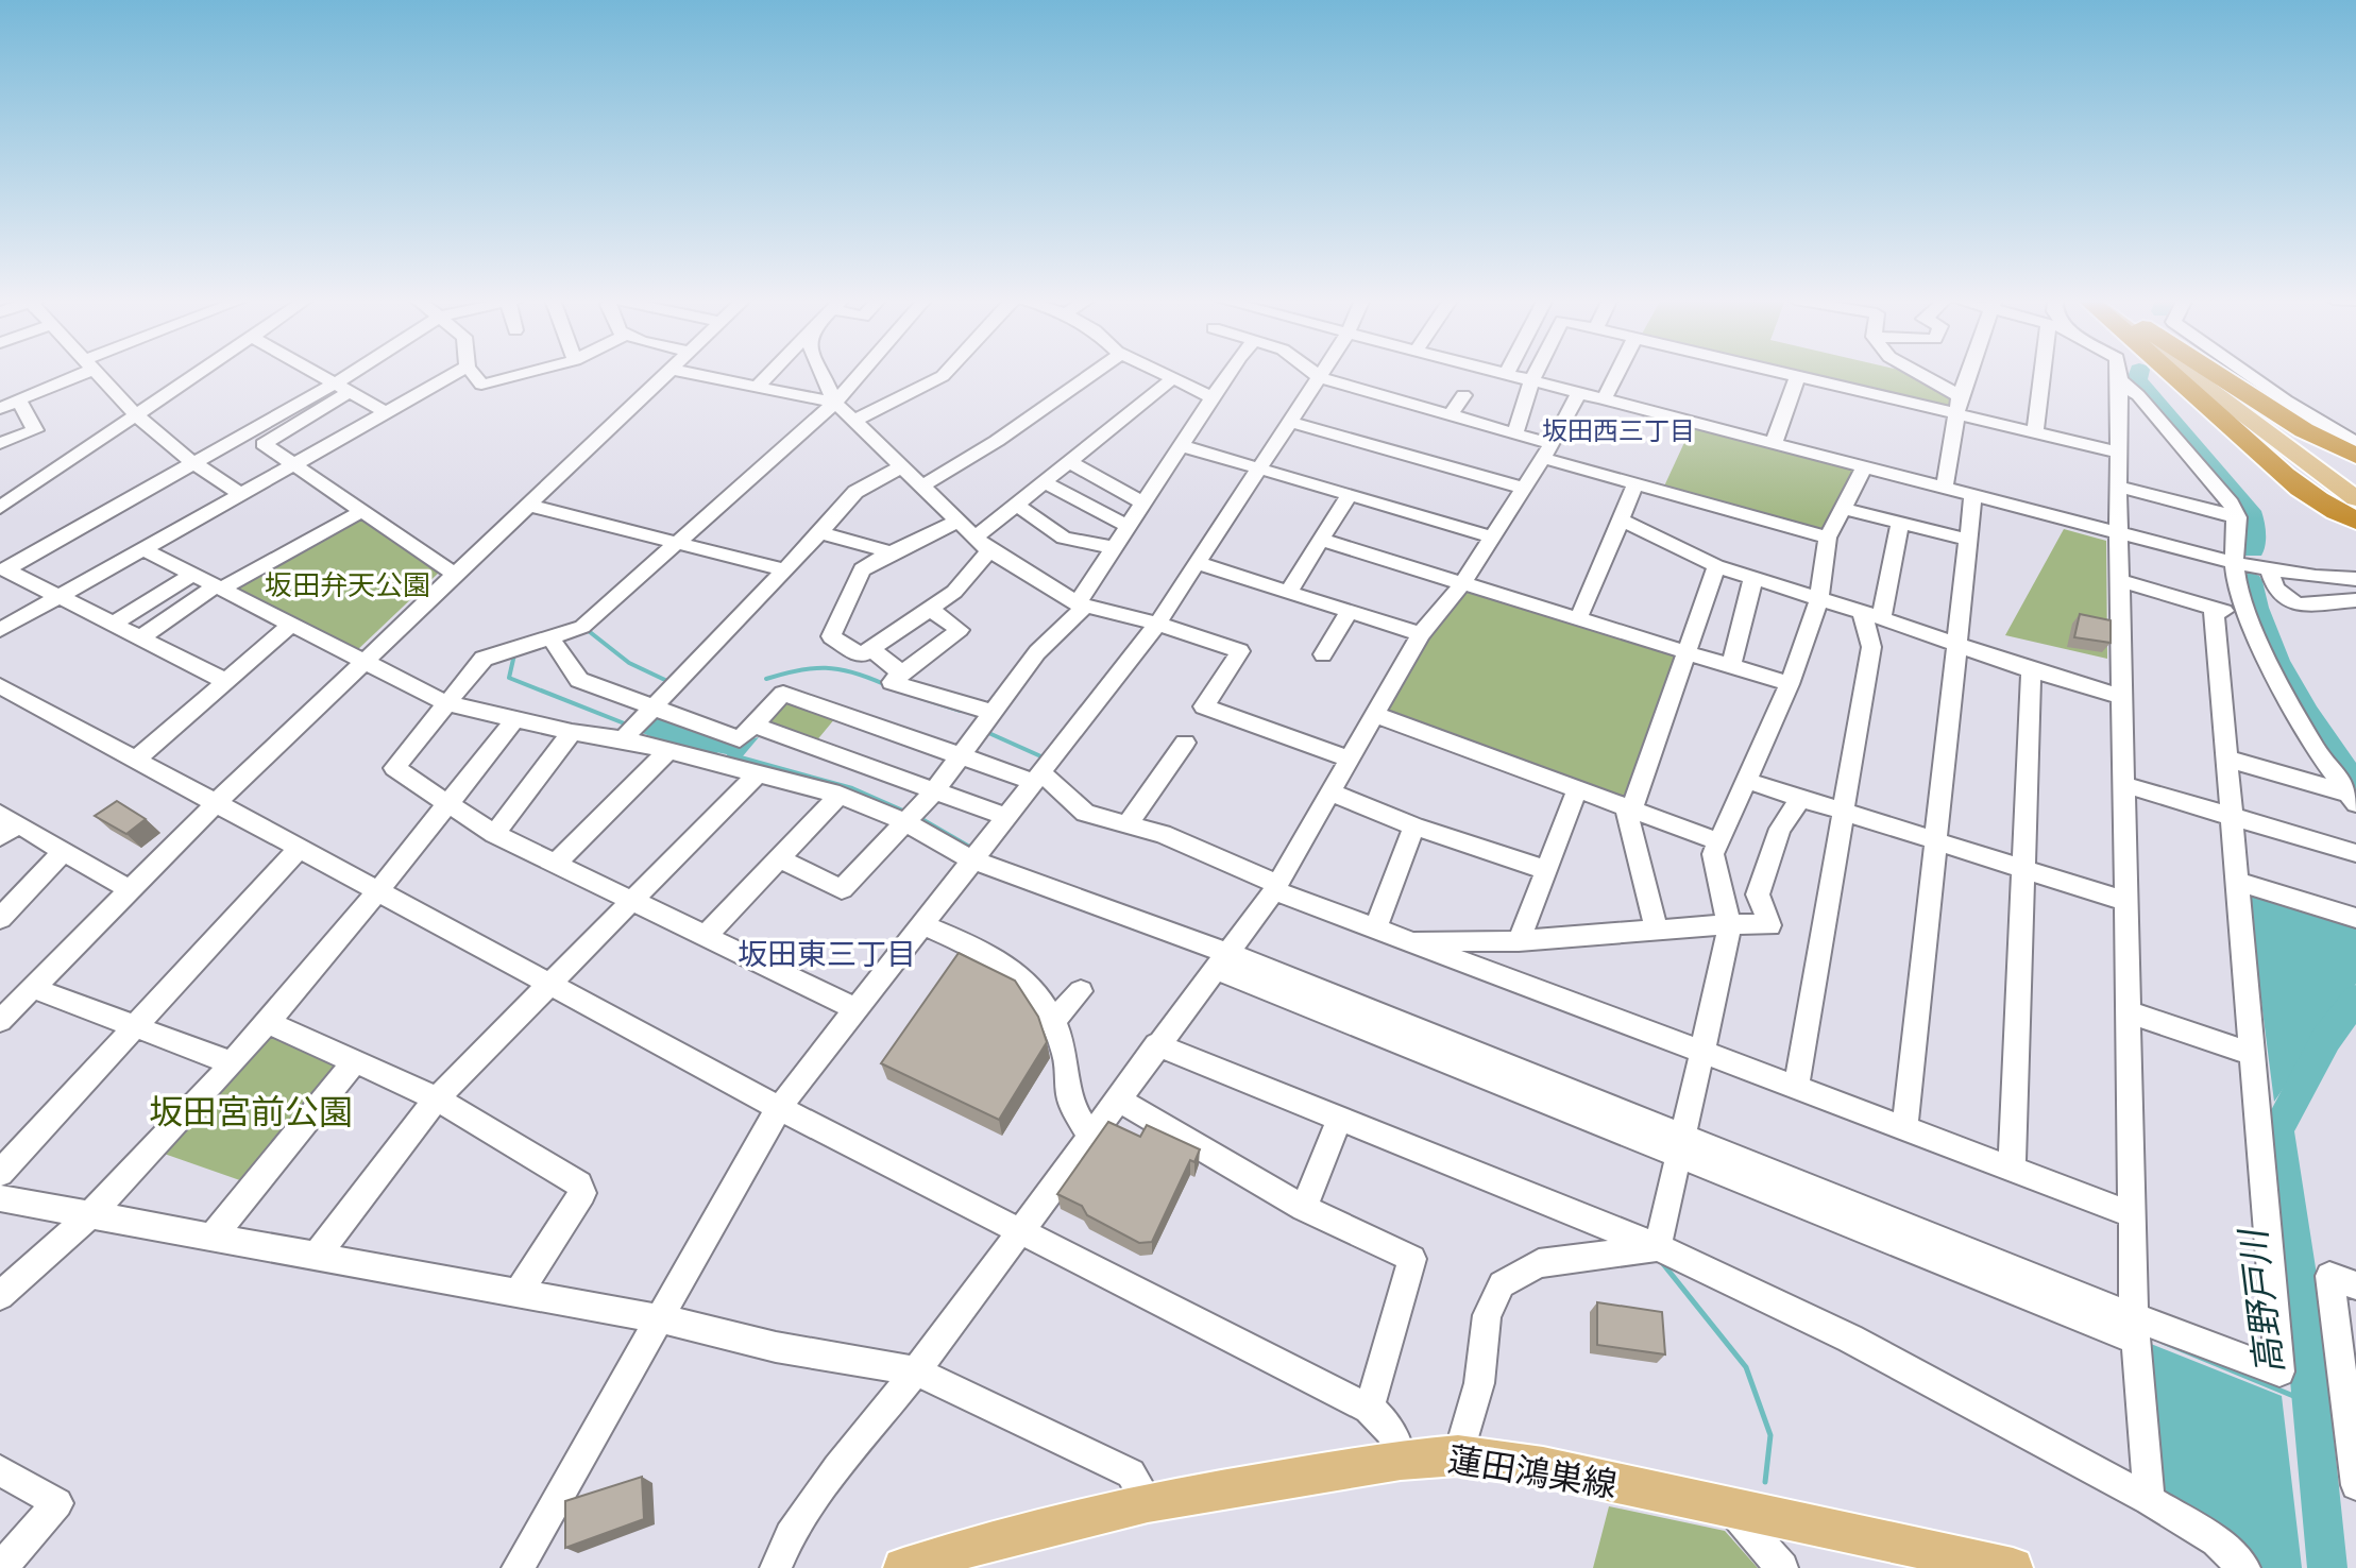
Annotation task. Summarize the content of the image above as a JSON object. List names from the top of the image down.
{
  "streets": {
    "main road": ["蓮田鴻巣線"]
  },
  "districts": ["坂田西三丁目", "坂田東三丁目"],
  "water": ["高野戸川"],
  "parks": ["坂田弁天公園", "坂田宮前公園"]
}
